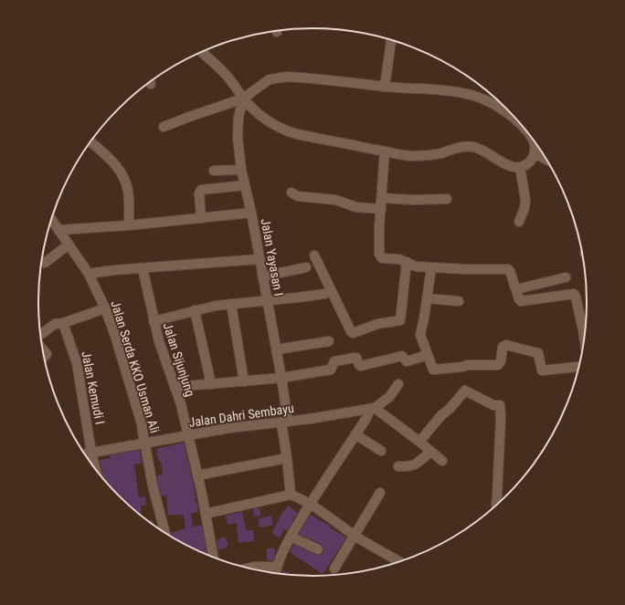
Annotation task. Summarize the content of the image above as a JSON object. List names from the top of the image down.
{
  "streets": {
    "street": [
      "Jalan Yayasan I",
      "Jalan Sijunjung",
      "Jalan Serda KKO Usman Ali",
      "Jalan Kemudi I",
      "Jalan Dahri Sembayu"
    ]
  },
  "crossings": [
    ["Jalan Yayasan I", "Jalan Dahri Sembayu"],
    ["Jalan Sijunjung", "Jalan Dahri Sembayu"],
    ["Jalan Serda KKO Usman Ali", "Jalan Dahri Sembayu"],
    ["Jalan Kemudi I", "Jalan Dahri Sembayu"]
  ]
}
